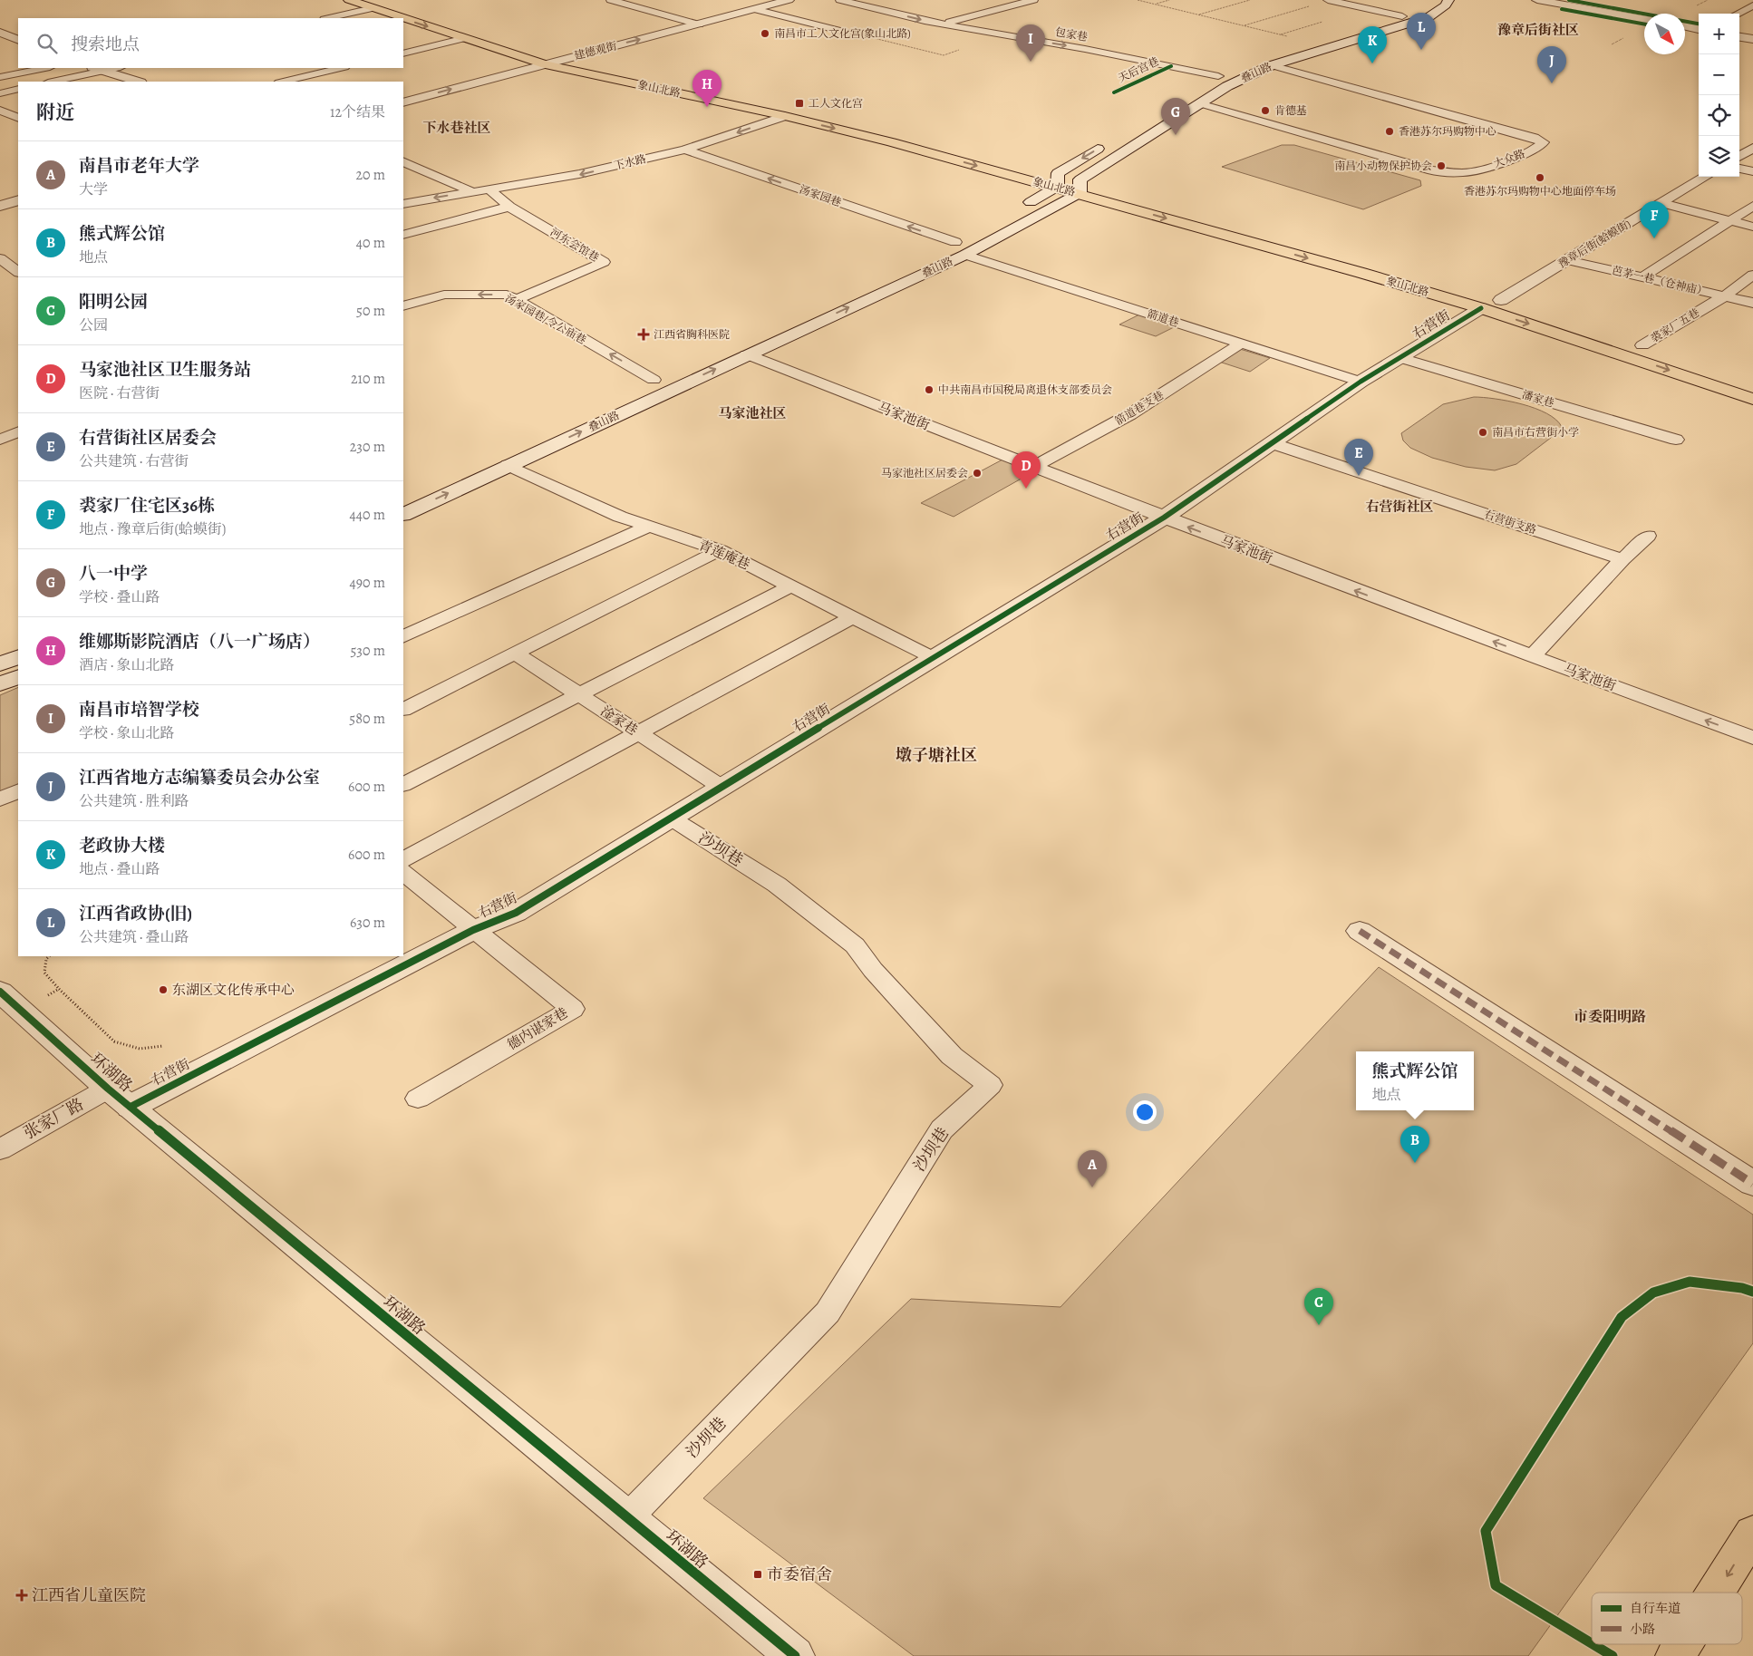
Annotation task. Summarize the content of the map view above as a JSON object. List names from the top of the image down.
{
  "streets": {
    "main road": ["象山北路"],
    "street": [
      "建德观街",
      "叠山路",
      "豫章后街(蛤蟆街)",
      "右营街",
      "环湖路"
    ],
    "lane": [
      "包家巷",
      "大众路",
      "下水路",
      "汤家园巷",
      "河东会馆巷",
      "芭茅一巷（仓神庙）",
      "箭道巷",
      "汤家园巷/令公庙巷",
      "裘家厂五巷",
      "潘家巷",
      "箭道巷支巷",
      "马家池街",
      "右营街支路",
      "青莲庵巷",
      "淦家巷",
      "沙坝巷",
      "德内谌家巷",
      "张家厂路"
    ],
    "cycle path": ["天后宫巷"]
  },
  "crossings": [
    ["包家巷", "叠山路"],
    ["建德观街", "象山北路"],
    ["叠山路", "象山北路"],
    ["叠山路", "大众路"],
    ["叠山路", "汤家园巷"],
    ["叠山路", "箭道巷"],
    ["叠山路", "马家池街"],
    ["叠山路", "青莲庵巷"],
    ["象山北路", "下水路"],
    ["象山北路", "豫章后街(蛤蟆街)"],
    ["象山北路", "右营街"],
    ["象山北路", "裘家厂五巷"],
    ["下水路", "汤家园巷"],
    ["下水路", "河东会馆巷"],
    ["豫章后街(蛤蟆街)", "芭茅一巷（仓神庙）"],
    ["豫章后街(蛤蟆街)", "右营街"],
    ["河东会馆巷", "汤家园巷/令公庙巷"],
    ["芭茅一巷（仓神庙）", "裘家厂五巷"],
    ["箭道巷", "右营街"],
    ["箭道巷", "箭道巷支巷"],
    ["右营街", "潘家巷"],
    ["右营街", "马家池街"],
    ["右营街", "右营街支路"],
    ["右营街", "青莲庵巷"],
    ["右营街", "淦家巷"],
    ["右营街", "沙坝巷"],
    ["右营街", "德内谌家巷"],
    ["右营街", "环湖路"],
    ["右营街", "张家厂路"],
    ["箭道巷支巷", "马家池街"],
    ["沙坝巷", "环湖路"],
    ["环湖路", "张家厂路"]
  ],
  "one_way": [
    "包家巷",
    "建德观街",
    "叠山路",
    "汤家园巷/令公庙巷",
    "马家池街"
  ],
  "districts": [
    "豫章后街社区",
    "下水巷社区",
    "马家池社区",
    "右营街社区",
    "墩子塘社区",
    "市委阳明路"
  ],
  "places": {
    "other": [
      "南昌市工人文化宫(象山北路)",
      "肯德基",
      "香港苏尔玛购物中心",
      "南昌小动物保护协会",
      "香港苏尔玛购物中心地面停车场",
      "中共南昌市国税局离退休支部委员会",
      "南昌市右营街小学",
      "马家池社区居委会",
      "东湖区文化传承中心"
    ],
    "transit": ["工人文化宫", "市委宿舍"],
    "health": ["江西省胸科医院", "江西省儿童医院"]
  },
  "legend": ["自行车道", "小路"],
  "north": "bottom right",
  "page": {
    "pins": [
      "L",
      "I",
      "K",
      "J",
      "H",
      "G",
      "F",
      "E",
      "D",
      "B",
      "A",
      "C"
    ],
    "map_buttons": ["+", "−"],
    "search": "搜索地点",
    "heading": ["附近", "12个结果"],
    "list": [
      {
        "mark": "A",
        "name": "南昌市老年大学",
        "note": "大学",
        "value": "20 m"
      },
      {
        "mark": "B",
        "name": "熊式辉公馆",
        "note": "地点",
        "value": "40 m"
      },
      {
        "mark": "C",
        "name": "阳明公园",
        "note": "公园",
        "value": "50 m"
      },
      {
        "mark": "D",
        "name": "马家池社区卫生服务站",
        "note": "医院 · 右营街",
        "value": "210 m"
      },
      {
        "mark": "E",
        "name": "右营街社区居委会",
        "note": "公共建筑 · 右营街",
        "value": "230 m"
      },
      {
        "mark": "F",
        "name": "裘家厂住宅区36栋",
        "note": "地点 · 豫章后街(蛤蟆街)",
        "value": "440 m"
      },
      {
        "mark": "G",
        "name": "八一中学",
        "note": "学校 · 叠山路",
        "value": "490 m"
      },
      {
        "mark": "H",
        "name": "维娜斯影院酒店（八一广场店）",
        "note": "酒店 · 象山北路",
        "value": "530 m"
      },
      {
        "mark": "I",
        "name": "南昌市培智学校",
        "note": "学校 · 象山北路",
        "value": "580 m"
      },
      {
        "mark": "J",
        "name": "江西省地方志编纂委员会办公室",
        "note": "公共建筑 · 胜利路",
        "value": "600 m"
      },
      {
        "mark": "K",
        "name": "老政协大楼",
        "note": "地点 · 叠山路",
        "value": "600 m"
      },
      {
        "mark": "L",
        "name": "江西省政协(旧)",
        "note": "公共建筑 · 叠山路",
        "value": "630 m"
      }
    ],
    "popup": ["熊式辉公馆", "地点"]
  }
}
